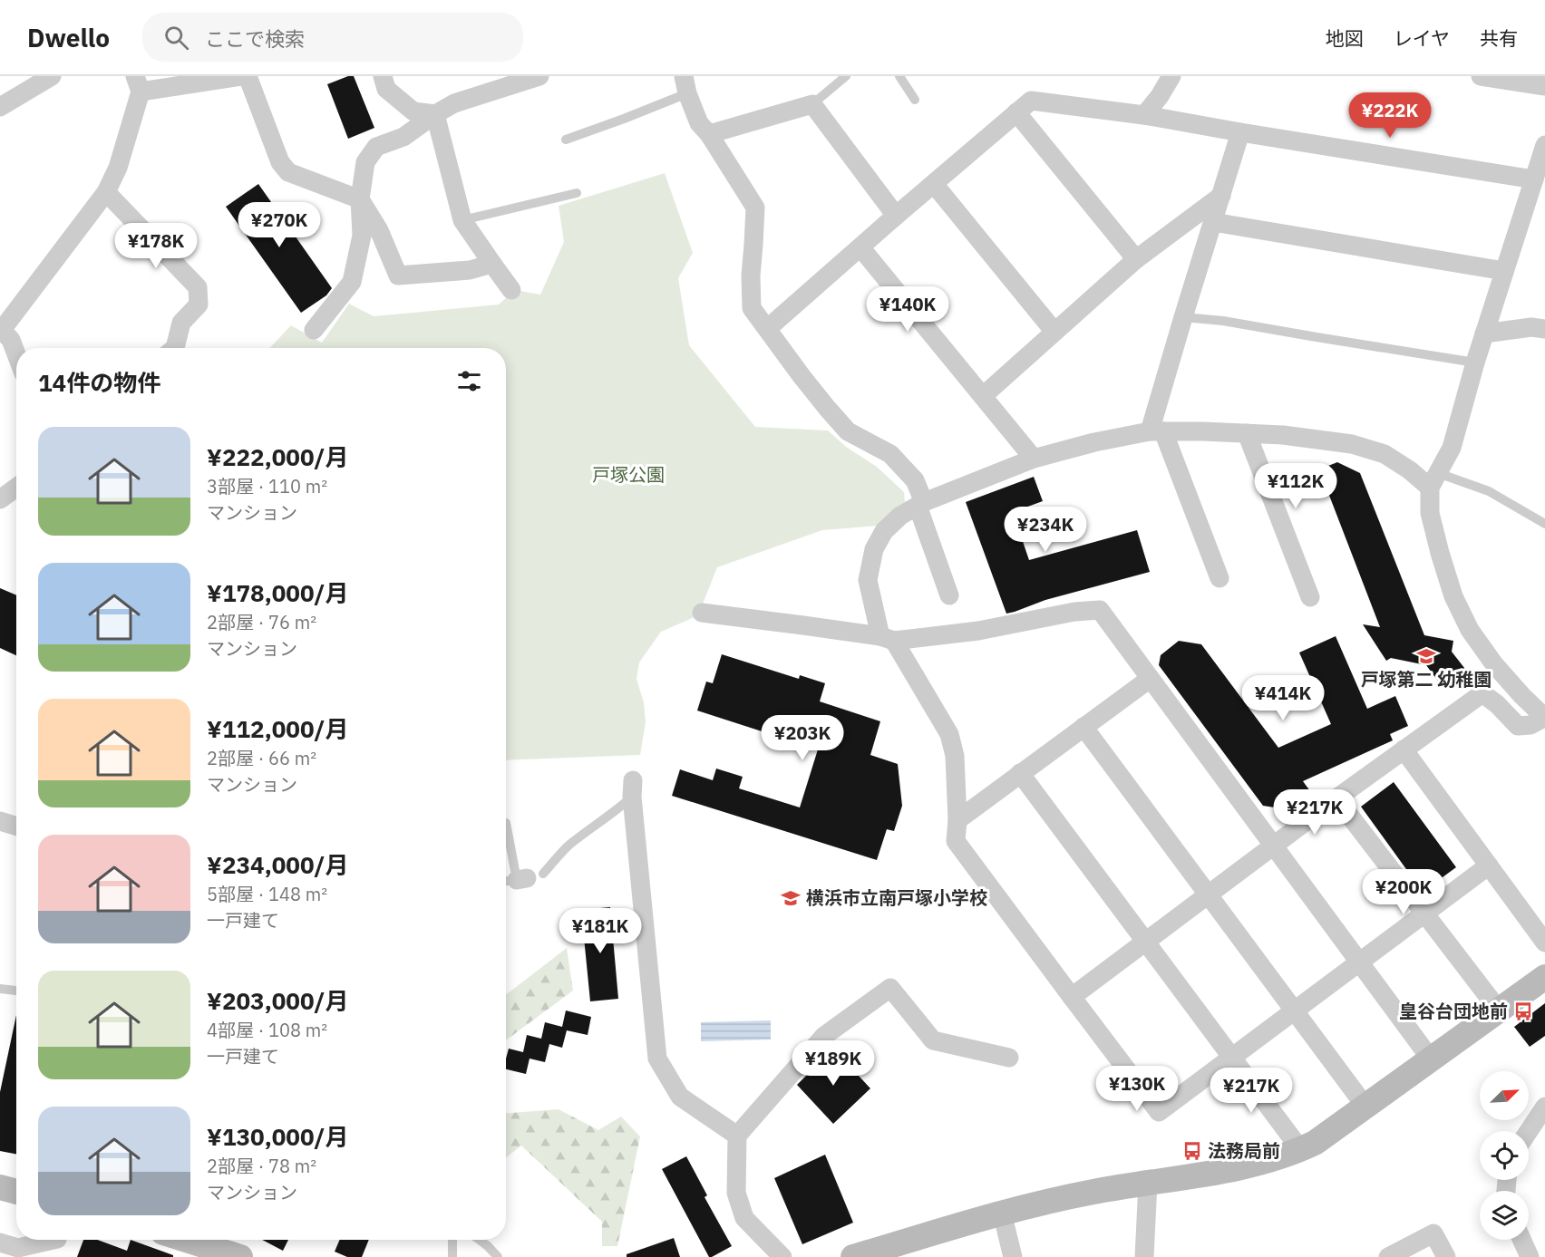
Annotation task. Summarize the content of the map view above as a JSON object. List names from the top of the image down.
{
  "parks": ["戸塚公園"],
  "places": {
    "school or university": ["戸塚第二 幼稚園", "横浜市立南戸塚小学校"],
    "bus stop": ["皇谷台団地前", "法務局前"]
  },
  "north": "top right",
  "page": {
    "header": "Dwello",
    "search": "ここで検索",
    "nav": ["地図", "レイヤ", "共有"],
    "price": [
      "¥222K",
      "¥270K",
      "¥178K",
      "¥140K",
      "¥112K",
      "¥234K",
      "¥414K",
      "¥203K",
      "¥217K",
      "¥200K",
      "¥181K",
      "¥189K",
      "¥130K",
      "¥217K"
    ],
    "heading": "14件の物件",
    "list": [
      {
        "name": "¥222,000/月",
        "note": "3部屋 · 110 m² · マンション"
      },
      {
        "name": "¥178,000/月",
        "note": "2部屋 · 76 m² · マンション"
      },
      {
        "name": "¥112,000/月",
        "note": "2部屋 · 66 m² · マンション"
      },
      {
        "name": "¥234,000/月",
        "note": "5部屋 · 148 m² · 一戸建て"
      },
      {
        "name": "¥203,000/月",
        "note": "4部屋 · 108 m² · 一戸建て"
      },
      {
        "name": "¥130,000/月",
        "note": "2部屋 · 78 m² · マンション"
      }
    ]
  }
}
